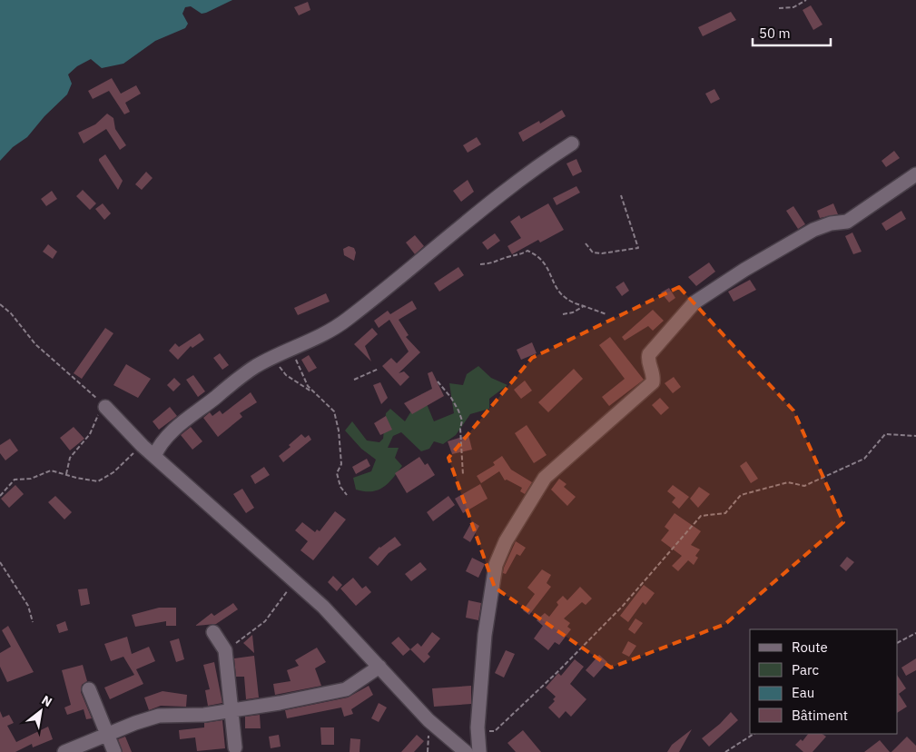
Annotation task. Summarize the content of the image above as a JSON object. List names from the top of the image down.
{
  "legend": [
    "Route",
    "Parc",
    "Eau",
    "Bâtiment"
  ],
  "scale_bar": "50 m",
  "north": "top right"
}
